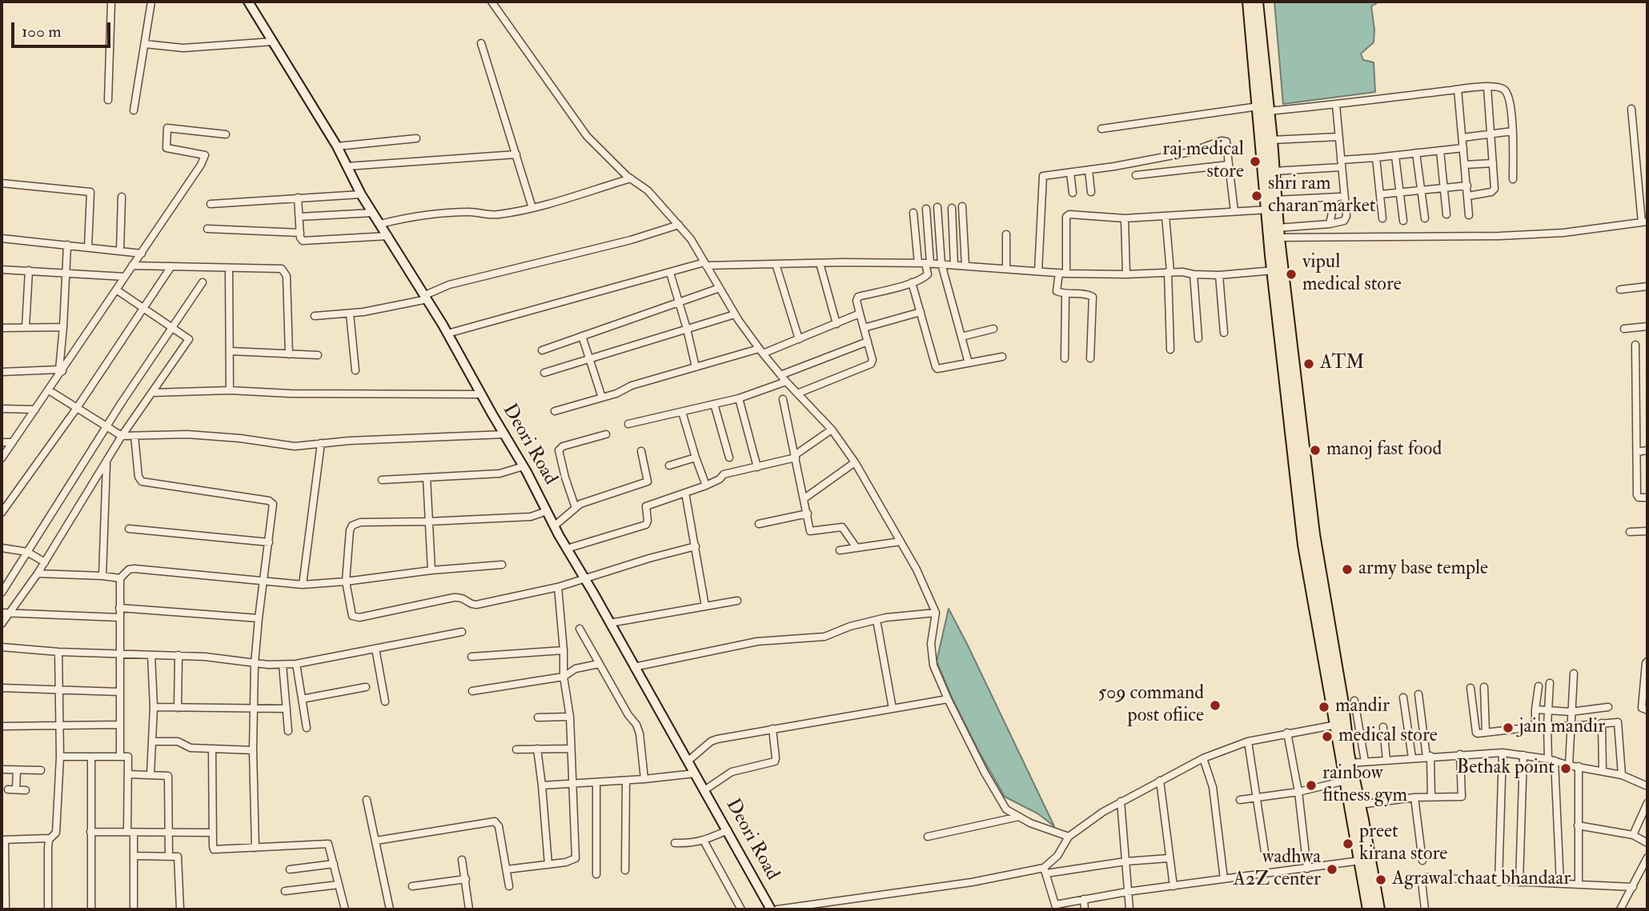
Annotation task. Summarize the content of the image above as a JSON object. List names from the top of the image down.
{
  "streets": {
    "street": ["Deori Road"]
  },
  "places": [
    "raj medical store",
    "shri ram charan market",
    "vipul medical store",
    "ATM",
    "manoj fast food",
    "army base temple",
    "509 command post ofiice",
    "mandir",
    "jain mandir",
    "medical store",
    "Bethak point",
    "rainbow fitness gym",
    "preet kirana store",
    "wadhwa A2Z center",
    "Agrawal chaat bhandaar"
  ],
  "scale_bar": "100 m"
}
